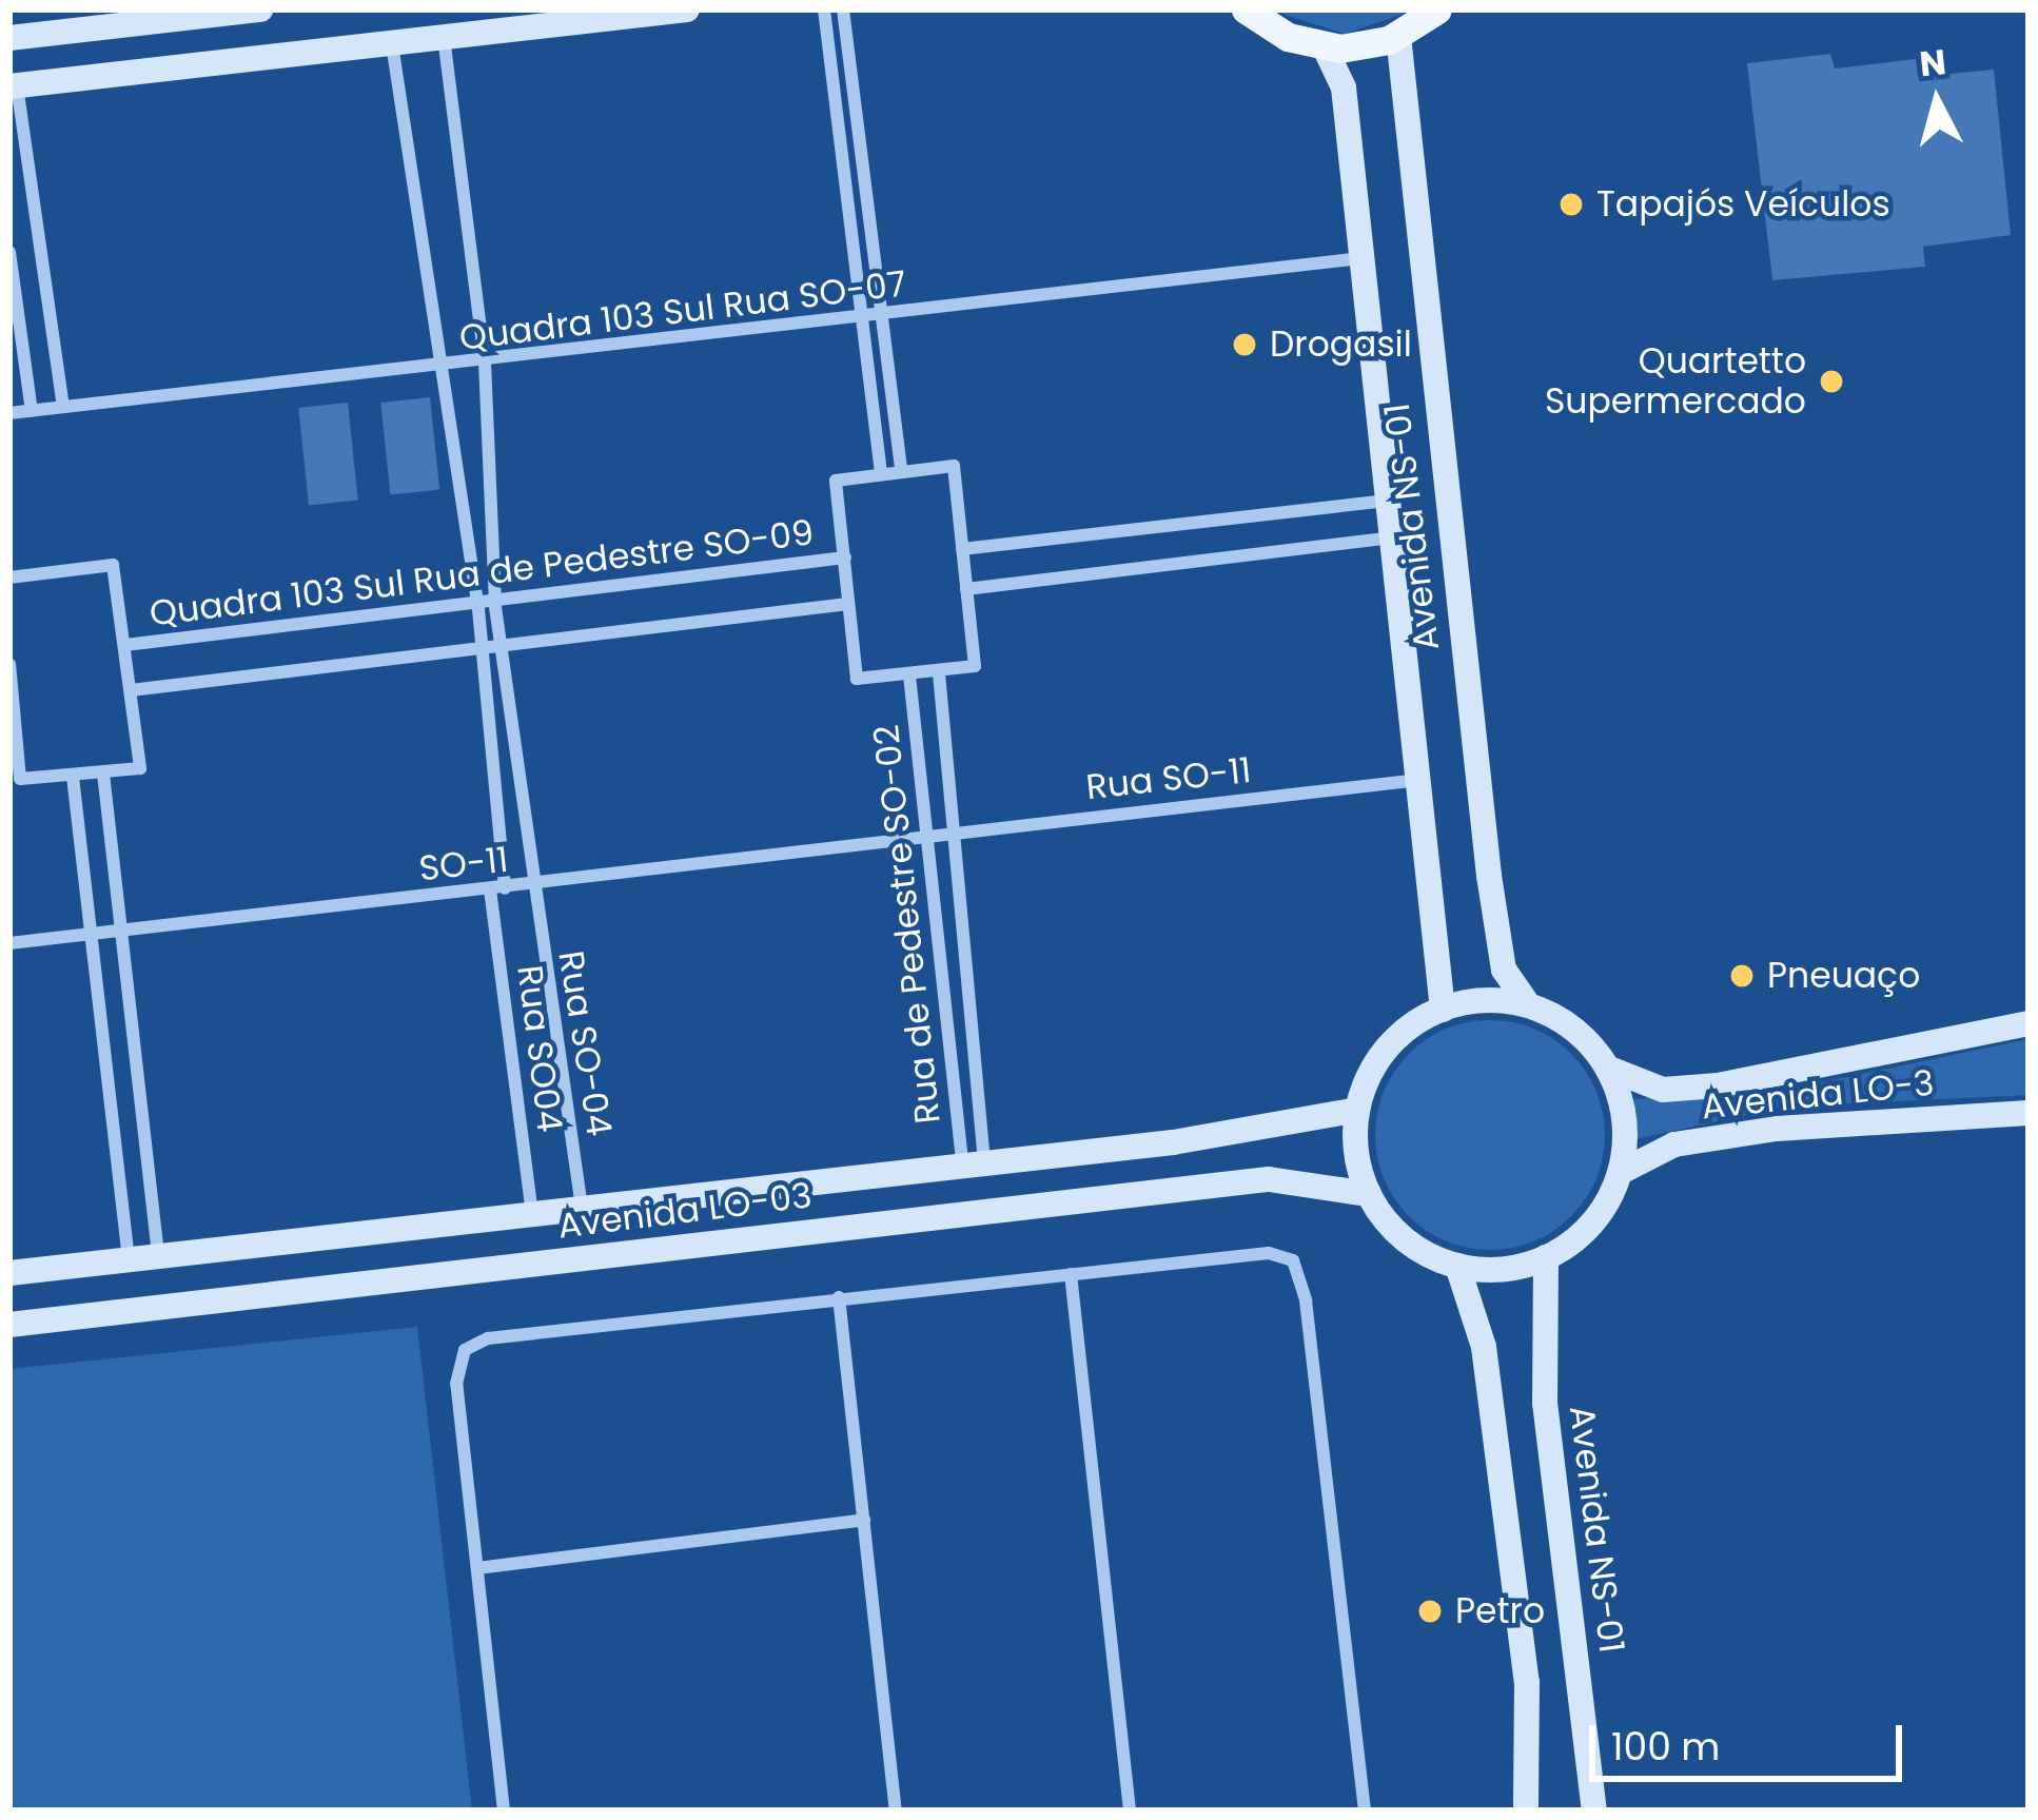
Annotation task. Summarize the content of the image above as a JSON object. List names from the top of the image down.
{
  "streets": {
    "street": [
      "Quadra 103 Sul Rua SO-07",
      "Avenida NS-01",
      "Quadra 103 Sul Rua de Pedestre SO-09",
      "Rua SO-11",
      "SO-11",
      "Rua de Pedestre SO-02",
      "Rua SO-04",
      "Rua SO04",
      "Avenida LO-3",
      "Avenida LO-03"
    ]
  },
  "crossings": [
    ["Quadra 103 Sul Rua SO-07", "Avenida NS-01"],
    ["Quadra 103 Sul Rua SO-07", "Rua SO-04"],
    ["Quadra 103 Sul Rua SO-07", "Rua SO04"],
    ["Avenida NS-01", "Rua SO-11"],
    ["Avenida NS-01", "Avenida LO-3"],
    ["Avenida NS-01", "Avenida LO-03"],
    ["Quadra 103 Sul Rua de Pedestre SO-09", "Rua SO-04"],
    ["Quadra 103 Sul Rua de Pedestre SO-09", "Rua SO04"],
    ["Rua SO-11", "SO-11"],
    ["Rua SO-11", "Rua de Pedestre SO-02"],
    ["SO-11", "Rua de Pedestre SO-02"],
    ["SO-11", "Rua SO-04"],
    ["SO-11", "Rua SO04"],
    ["Rua de Pedestre SO-02", "Avenida LO-03"],
    ["Rua SO-04", "Avenida LO-03"],
    ["Rua SO04", "Avenida LO-03"],
    ["Avenida LO-3", "Avenida LO-03"]
  ],
  "places": [
    "Tapajós Veículos",
    "Drogasil",
    "Quartetto Supermercado",
    "Pneuaço",
    "Petro"
  ],
  "scale_bar": "100 m",
  "north": "top"
}
